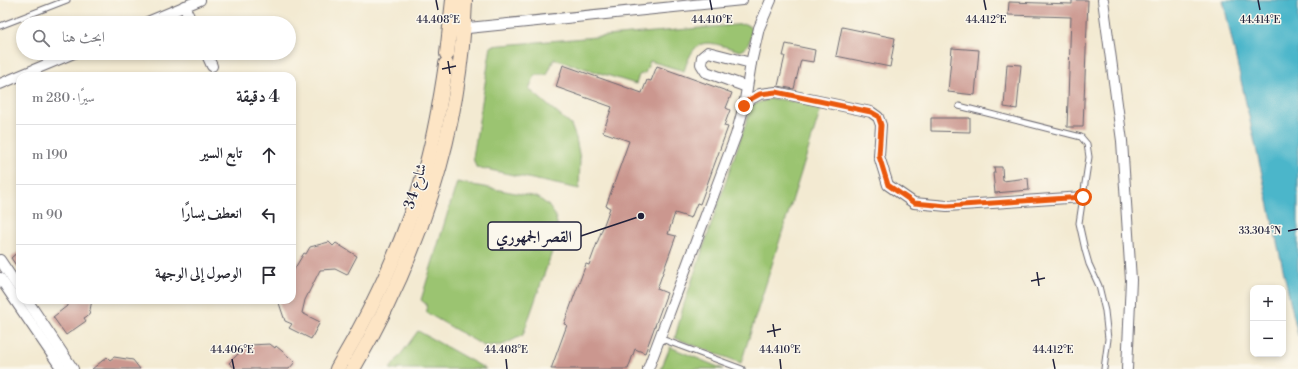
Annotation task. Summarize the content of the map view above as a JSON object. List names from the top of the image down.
{
  "streets": {
    "main road": ["شارع 34"]
  },
  "places": ["القصر الجمهوري"],
  "page": {
    "search": "ابحث هنا",
    "heading": ["4 دقيقة", "سيرًا · 280 m"],
    "list": [
      ["تابع السير", "190 m"],
      ["انعطف يسارًا", "90 m"],
      "الوصول إلى الوجهة"
    ],
    "map_buttons": ["+", "−"]
  },
  "coordinates": [
    "44.408°E",
    "44.410°E",
    "44.412°E",
    "44.414°E",
    "33.304°N",
    "44.406°E"
  ]
}
